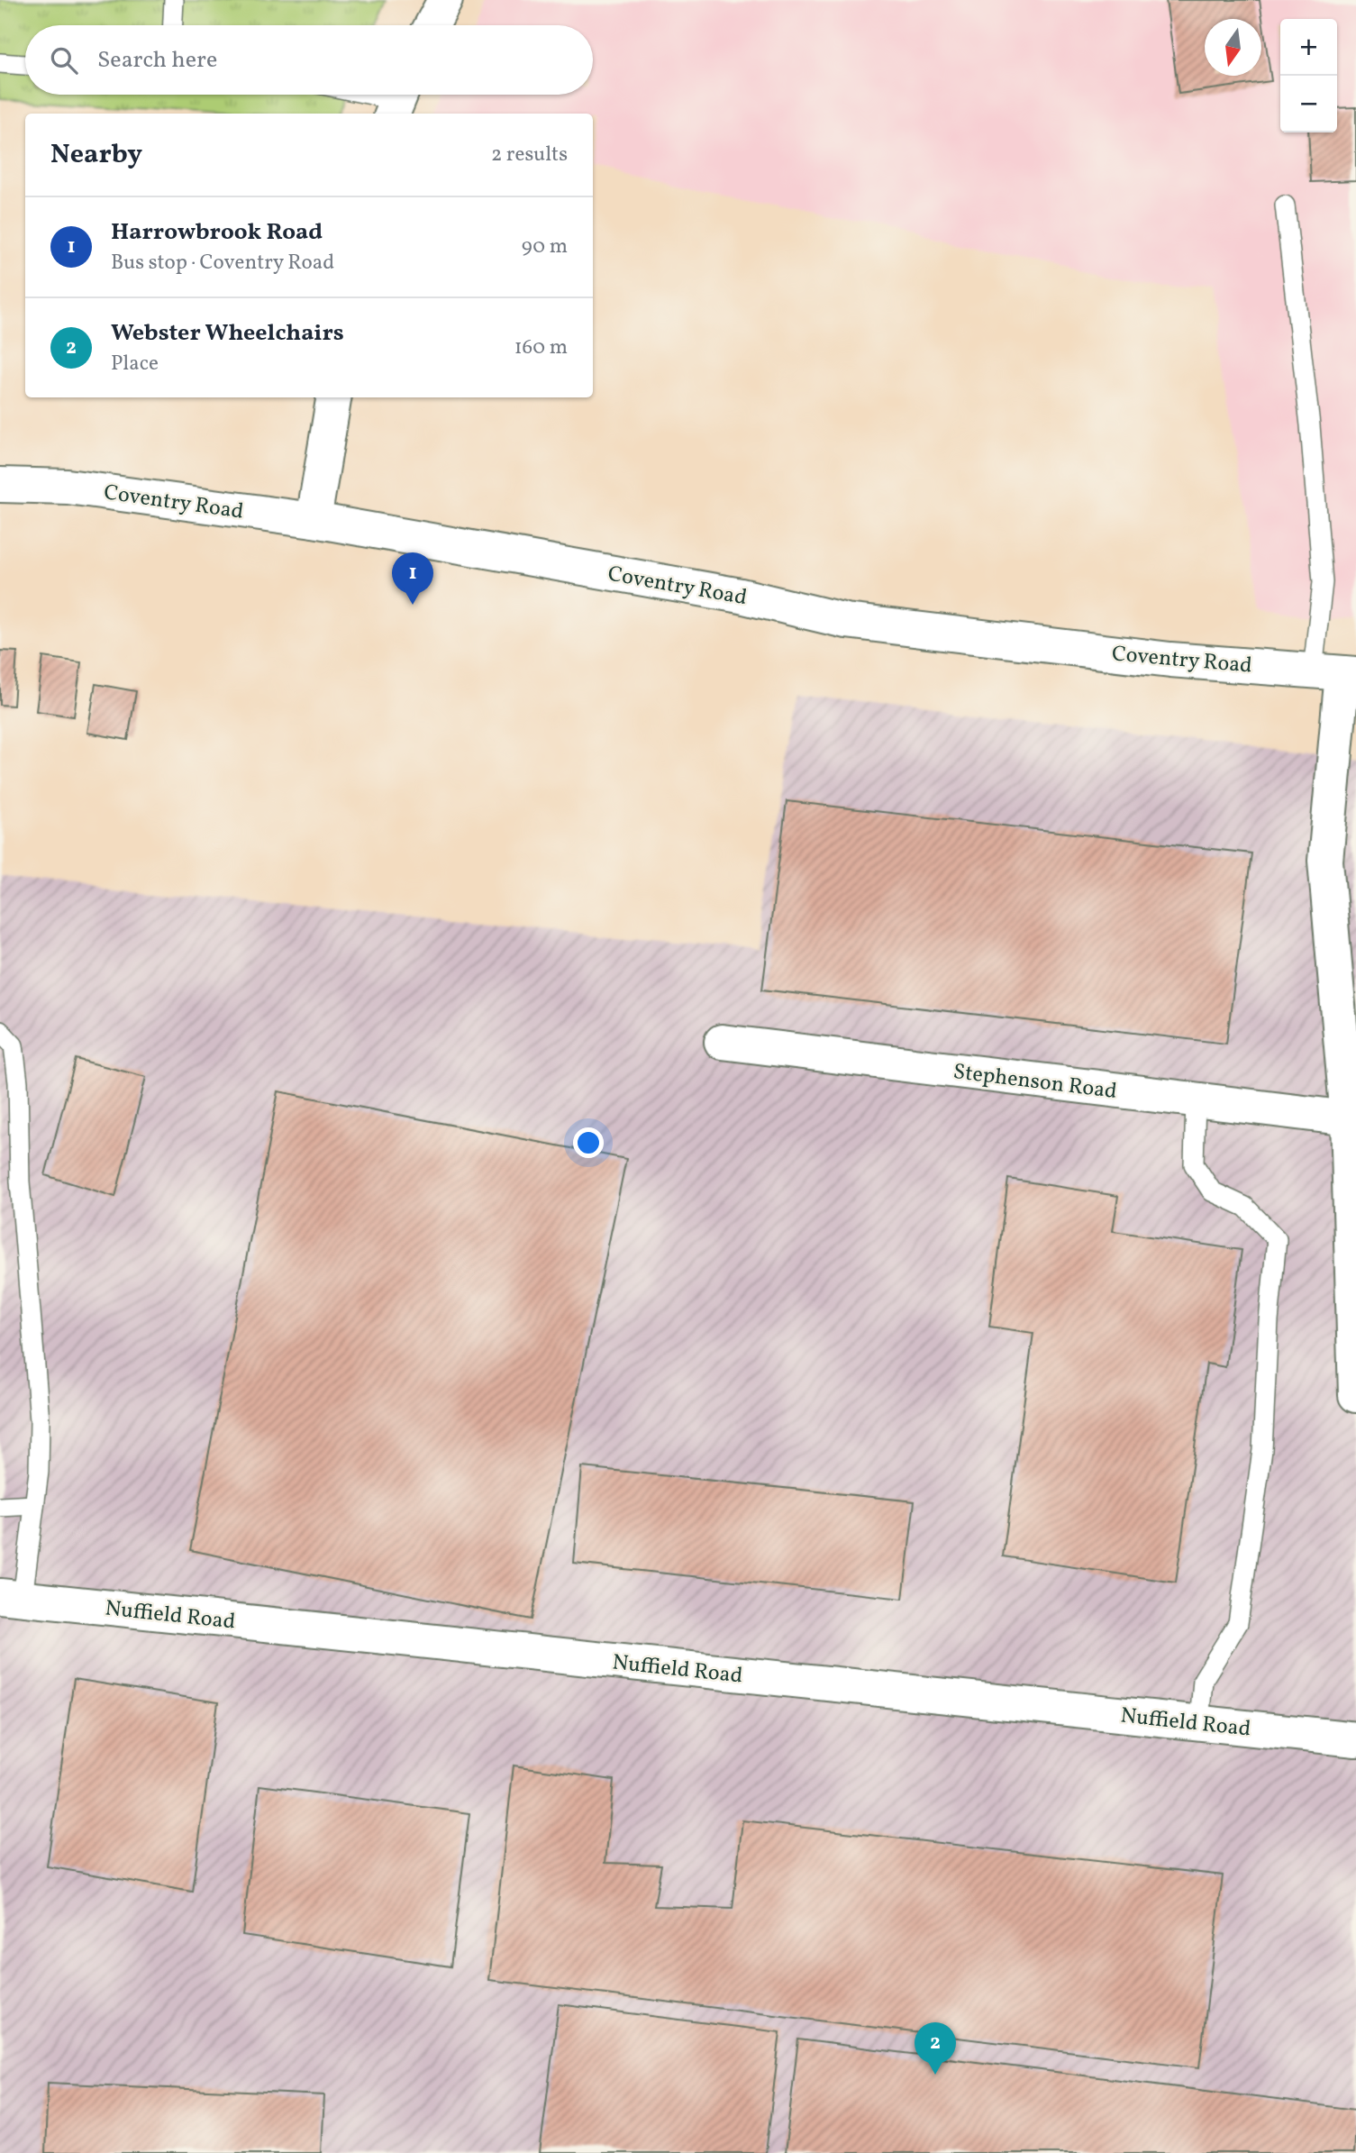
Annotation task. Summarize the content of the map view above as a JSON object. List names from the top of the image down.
{
  "streets": {
    "street": ["Coventry Road", "Stephenson Road", "Nuffield Road"]
  },
  "north": "bottom",
  "page": {
    "map_buttons": ["+", "−"],
    "search": "Search here",
    "heading": ["Nearby", "2 results"],
    "list": [
      {
        "mark": "1",
        "name": "Harrowbrook Road",
        "note": "Bus stop · Coventry Road",
        "value": "90 m"
      },
      {
        "mark": "2",
        "name": "Webster Wheelchairs",
        "note": "Place",
        "value": "160 m"
      }
    ],
    "pins": ["1", "2"]
  }
}
